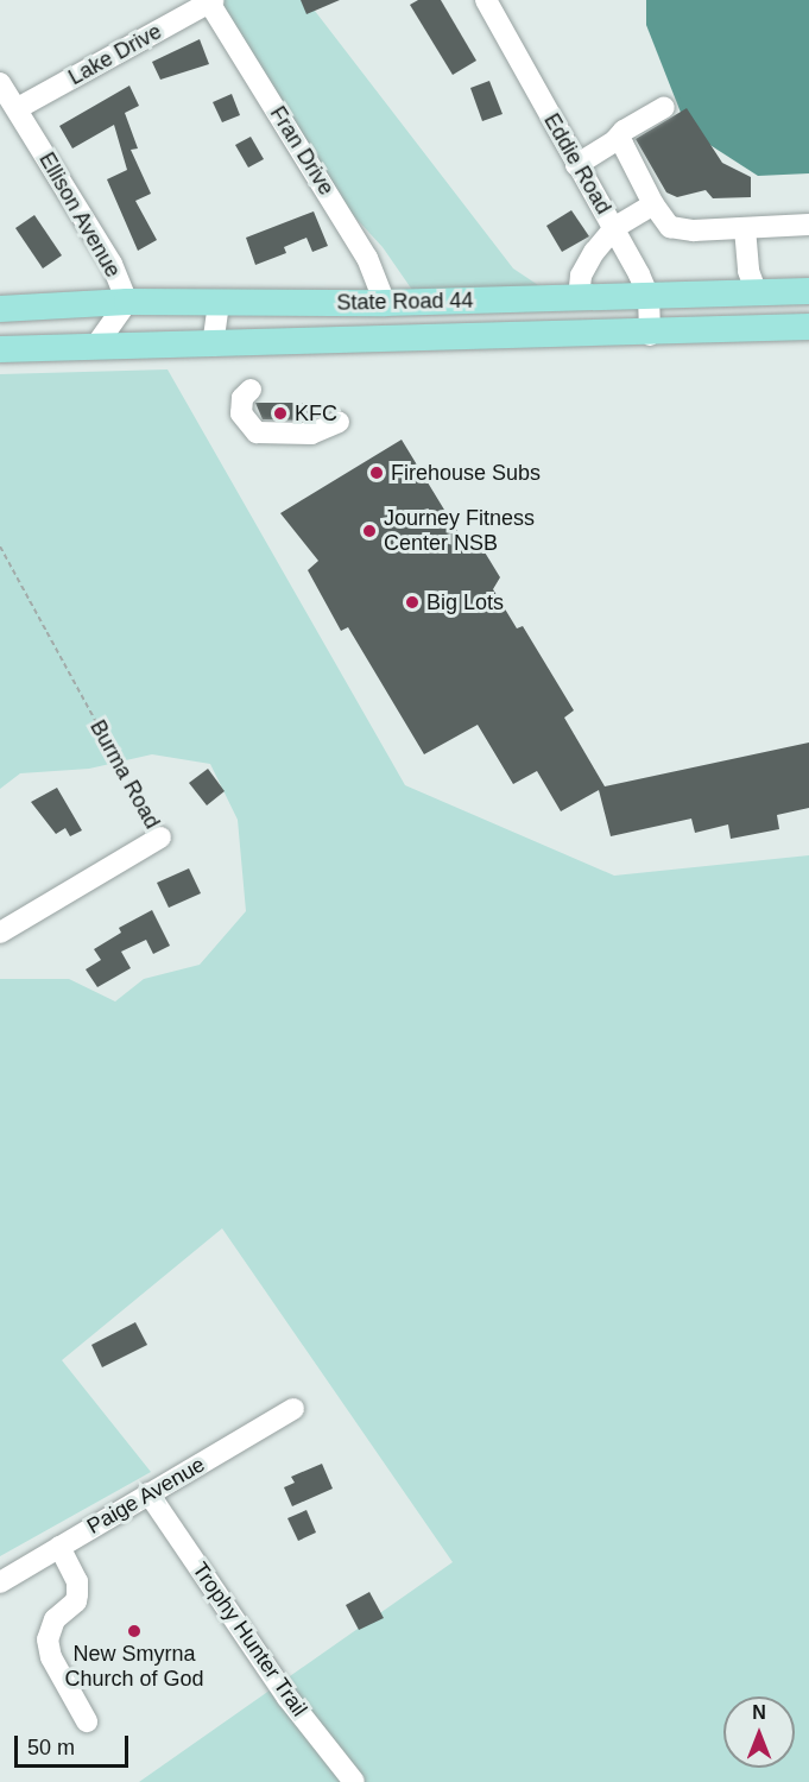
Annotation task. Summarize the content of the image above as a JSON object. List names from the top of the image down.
{
  "streets": {
    "main road": ["State Road 44"],
    "street": [
      "Lake Drive",
      "Fran Drive",
      "Eddie Road",
      "Ellison Avenue",
      "Burma Road",
      "Paige Avenue",
      "Trophy Hunter Trail"
    ]
  },
  "crossings": [
    ["Lake Drive", "Fran Drive"],
    ["Lake Drive", "Ellison Avenue"],
    ["Fran Drive", "State Road 44"],
    ["Eddie Road", "State Road 44"],
    ["Ellison Avenue", "State Road 44"],
    ["Paige Avenue", "Trophy Hunter Trail"]
  ],
  "places": [
    "KFC",
    "Firehouse Subs",
    "Journey Fitness Center NSB",
    "Big Lots",
    "New Smyrna Church of God"
  ],
  "scale_bar": "50 m",
  "north": "top"
}
